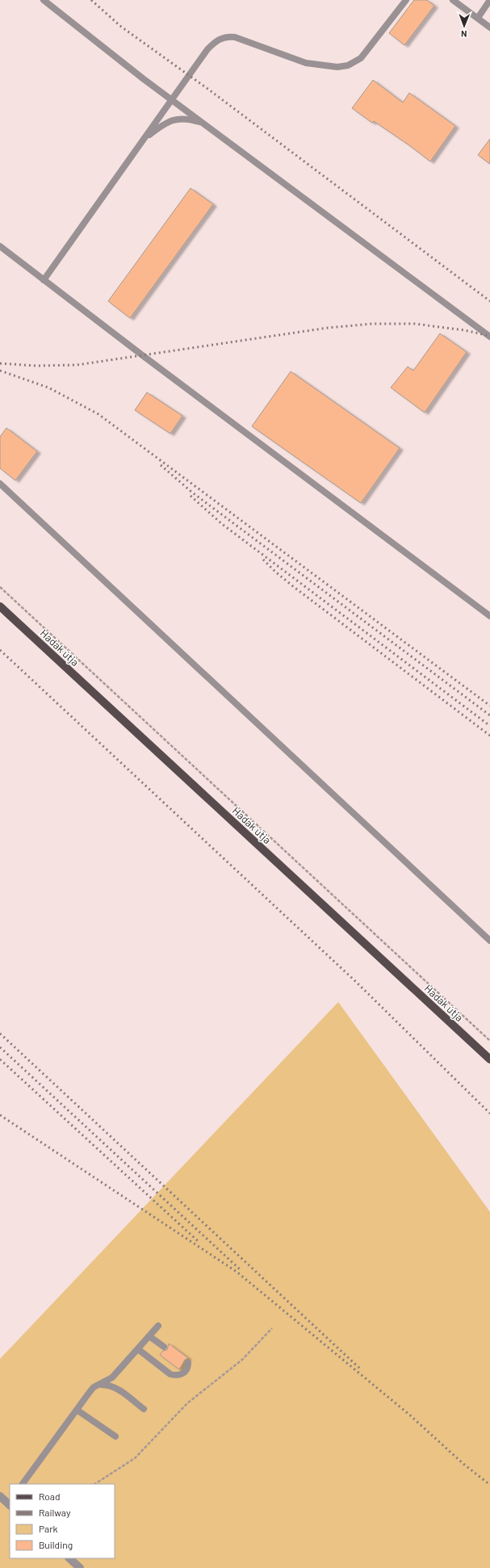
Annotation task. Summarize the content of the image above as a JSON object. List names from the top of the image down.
{
  "streets": {
    "main road": ["Hadak útja"]
  },
  "legend": [
    "Road",
    "Railway",
    "Park",
    "Building"
  ],
  "north": "bottom"
}
